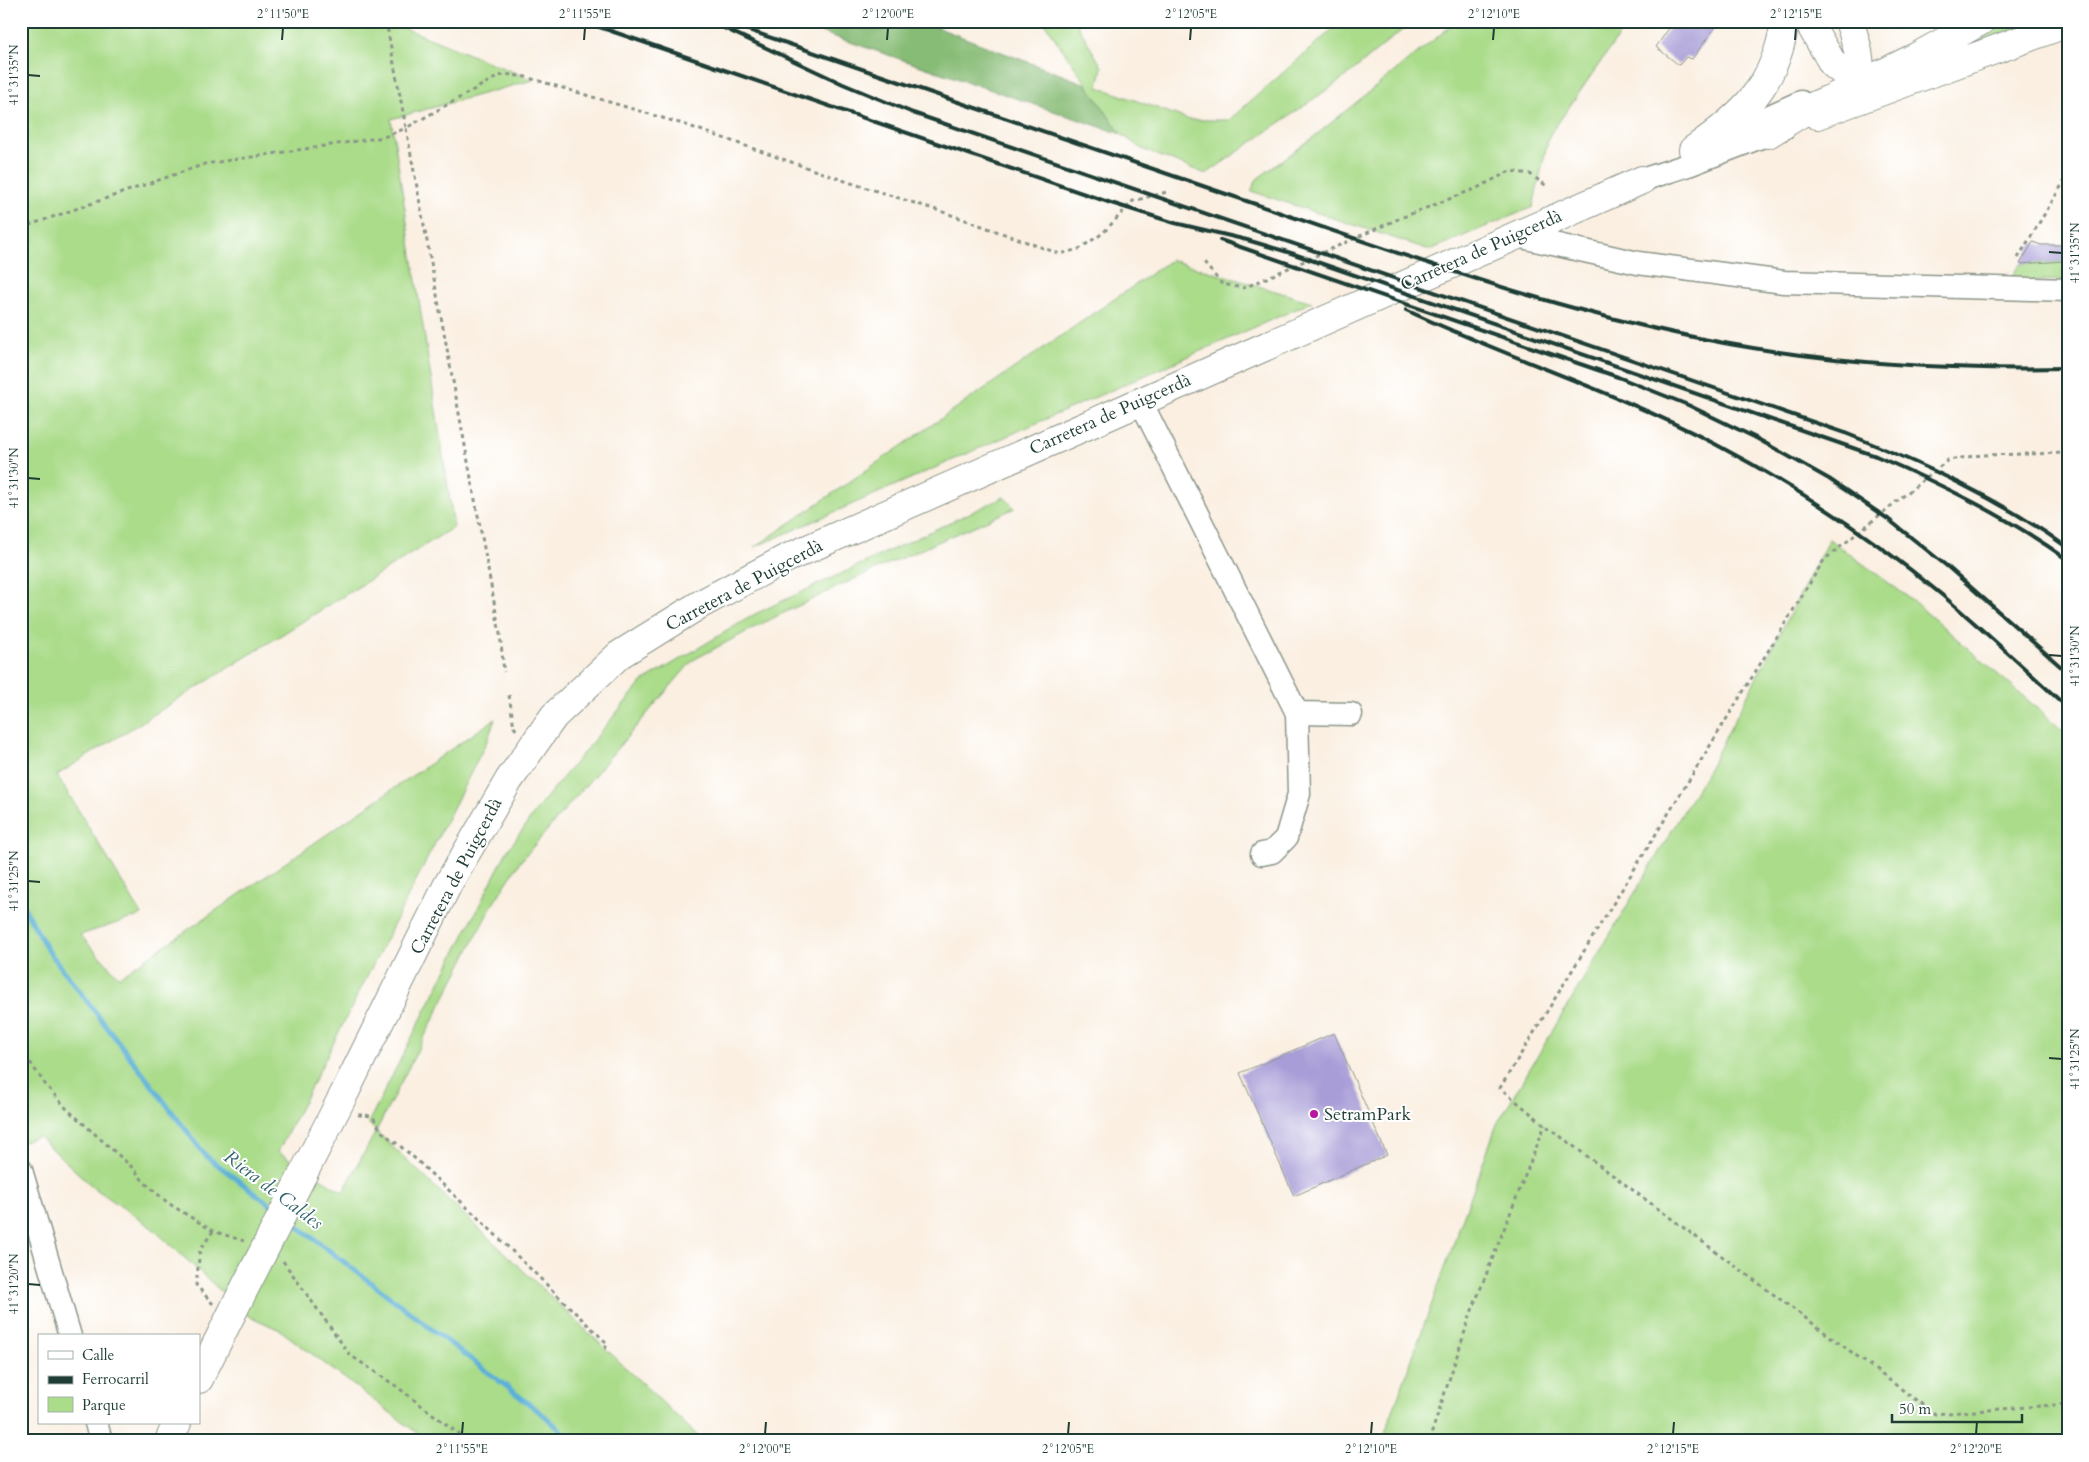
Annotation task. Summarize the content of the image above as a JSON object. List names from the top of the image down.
{
  "streets": {
    "main road": ["Carretera de Puigcerdà"]
  },
  "water": ["Riera de Caldes"],
  "places": ["SetramPark"],
  "legend": ["Calle", "Ferrocarril", "Parque"],
  "scale_bar": "50 m",
  "coordinates": [
    "2°11'50\"E",
    "2°11'55\"E",
    "2°12'00\"E",
    "2°12'05\"E",
    "2°12'10\"E",
    "2°12'15\"E",
    "41°31'35\"N",
    "41°31'30\"N",
    "41°31'25\"N",
    "41°31'20\"N",
    "2°12'20\"E"
  ]
}
